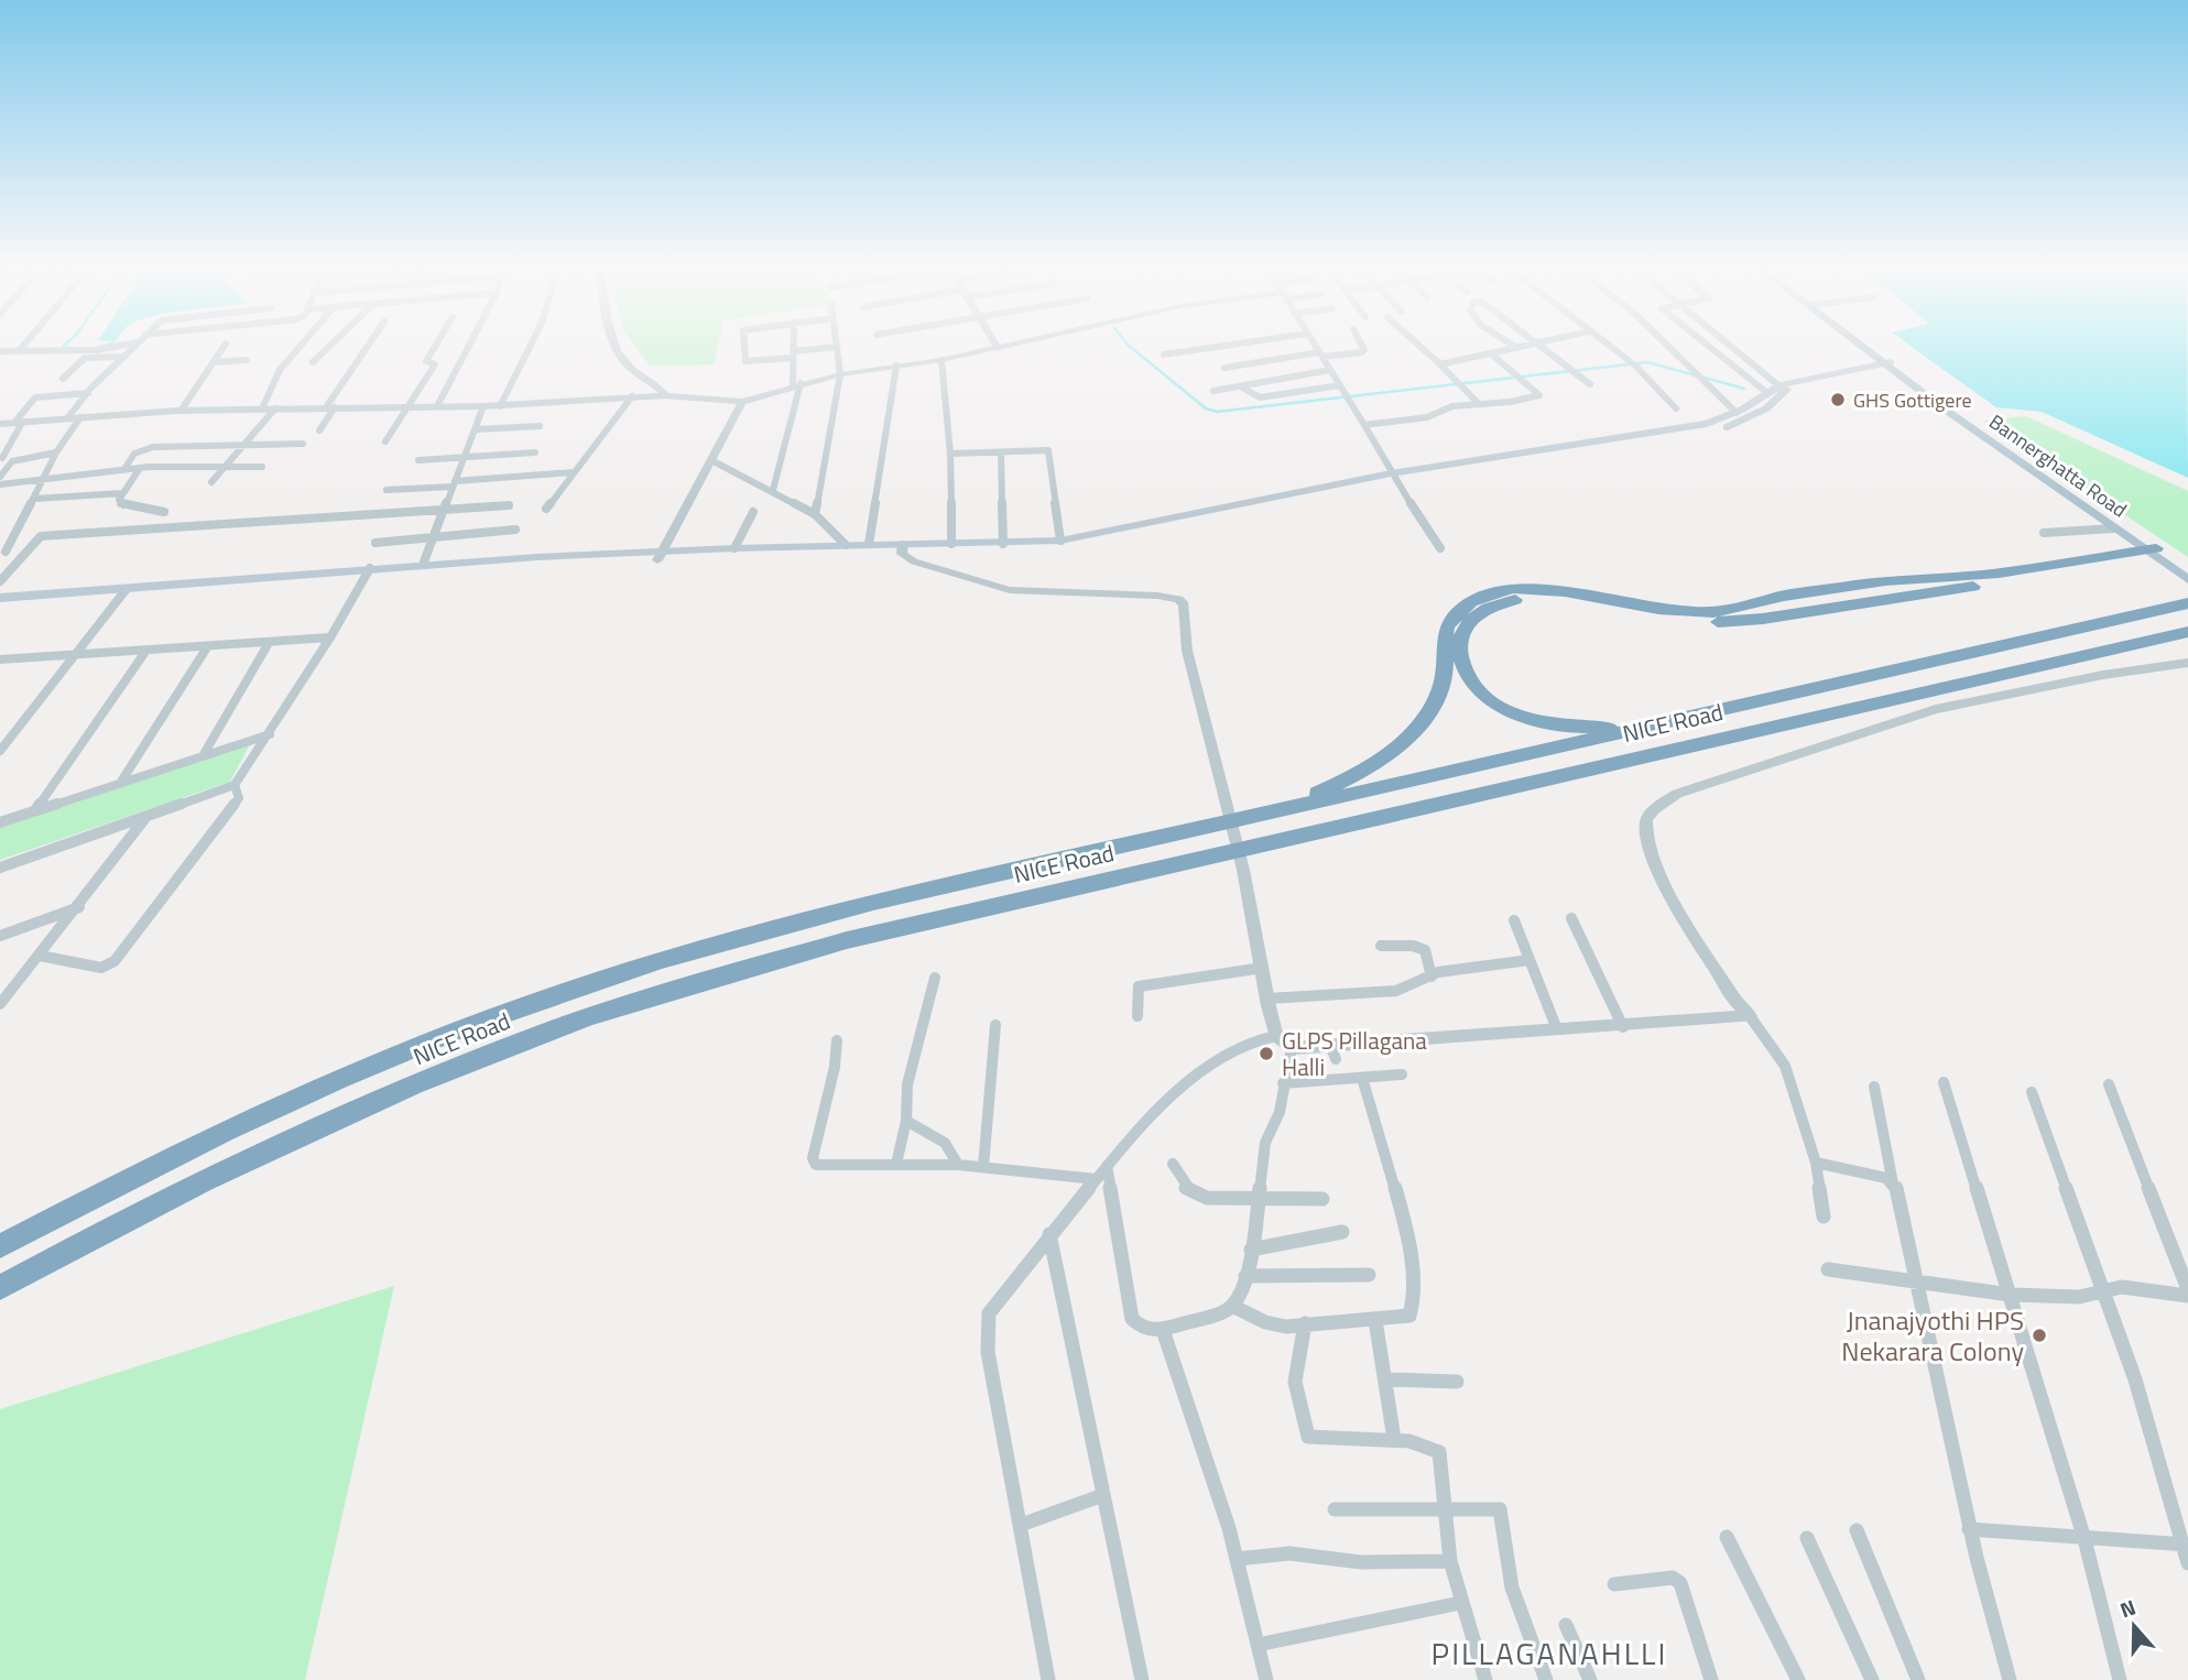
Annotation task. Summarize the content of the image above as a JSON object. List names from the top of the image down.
{
  "streets": {
    "highway": ["NICE Road"],
    "main road": ["Bannerghatta Road"]
  },
  "districts": ["PILLAGANAHLLI"],
  "places": ["GHS Gottigere", "GLPS Pillagana Halli", "Jnanajyothi HPS Nekarara Colony"],
  "north": "top"
}
